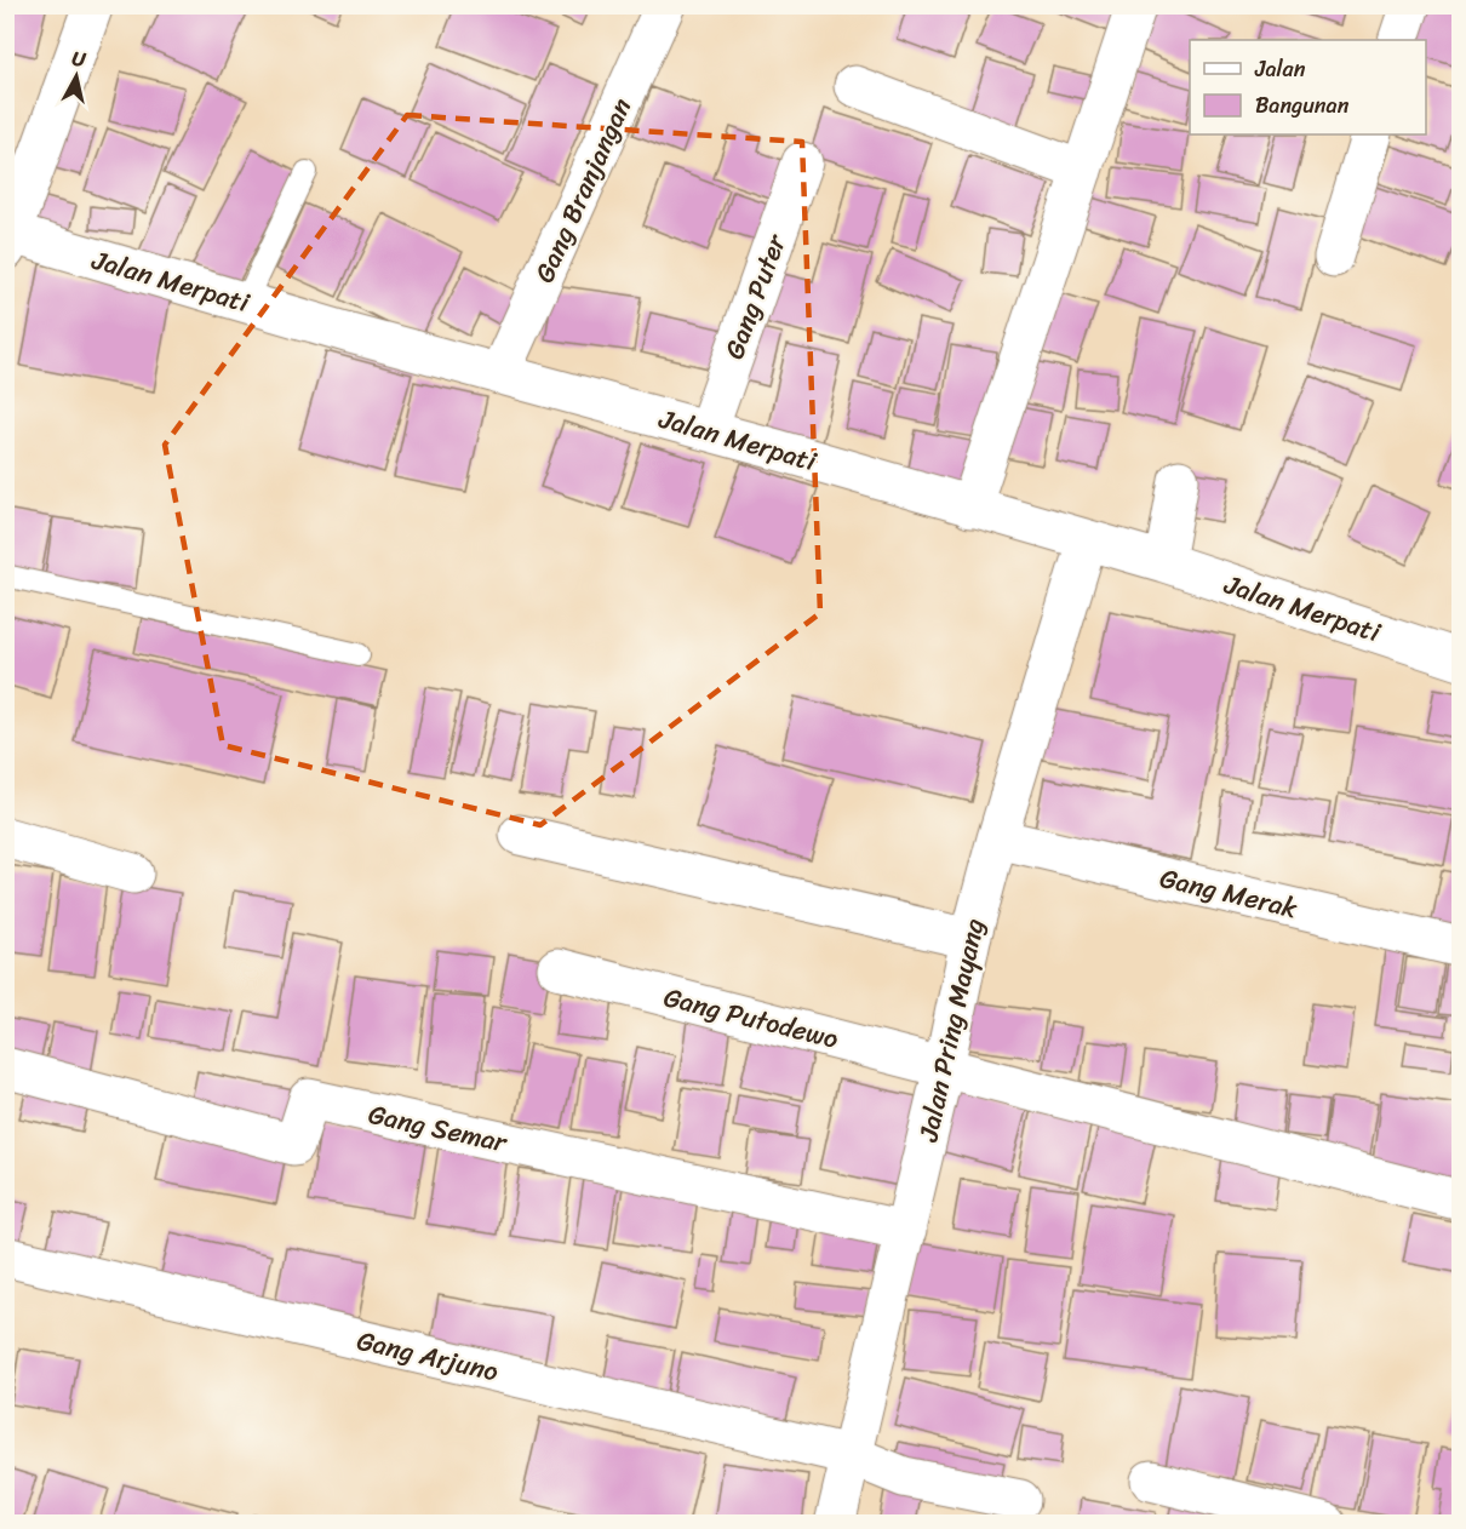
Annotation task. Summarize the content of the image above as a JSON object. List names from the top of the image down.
{
  "streets": {
    "street": [
      "Gang Branjangan",
      "Jalan Merpati",
      "Gang Puter",
      "Gang Merak",
      "Gang Putodewo",
      "Jalan Pring Mayang",
      "Gang Semar",
      "Gang Arjuno"
    ]
  },
  "crossings": [
    ["Gang Branjangan", "Jalan Merpati"],
    ["Jalan Merpati", "Gang Puter"],
    ["Jalan Merpati", "Jalan Pring Mayang"],
    ["Gang Merak", "Jalan Pring Mayang"],
    ["Gang Putodewo", "Jalan Pring Mayang"],
    ["Jalan Pring Mayang", "Gang Semar"],
    ["Jalan Pring Mayang", "Gang Arjuno"]
  ],
  "legend": ["Jalan", "Bangunan"],
  "north": "top"
}
